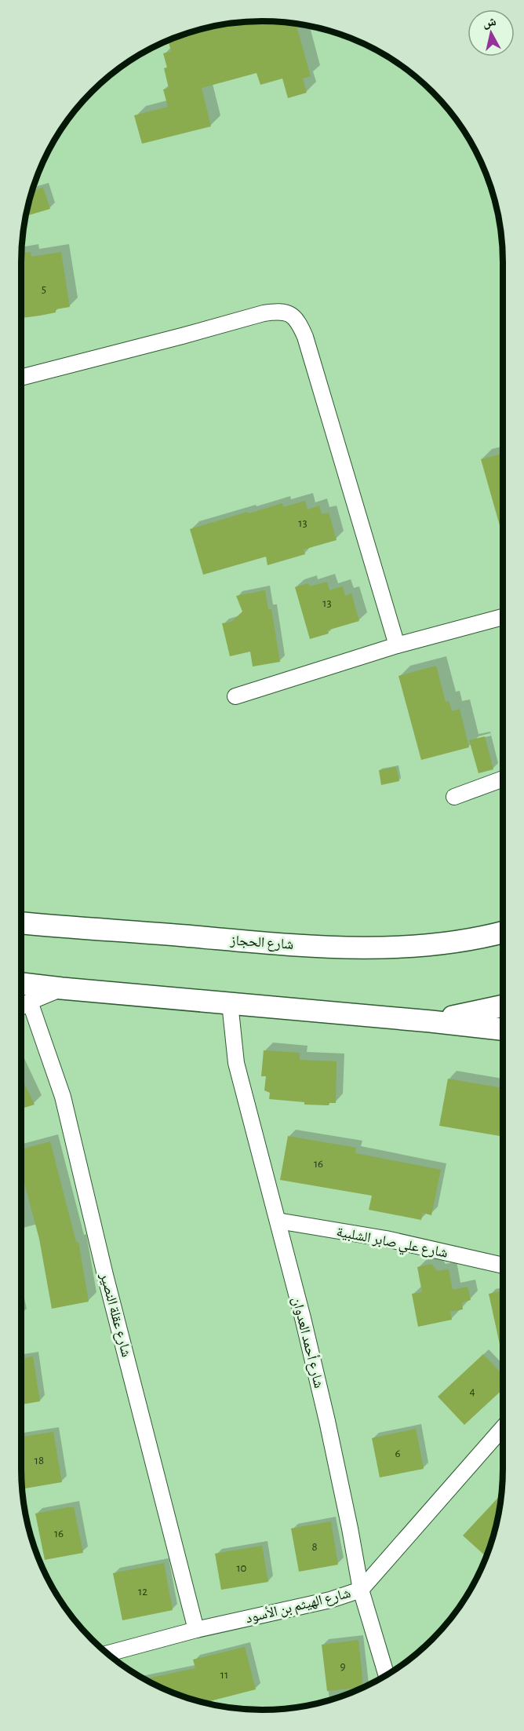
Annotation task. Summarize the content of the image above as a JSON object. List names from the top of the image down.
{
  "streets": {
    "main road": ["شارع الحجاز"],
    "street": [
      "شارع علي صابر الشلبية",
      "شارع عقلة النصير",
      "شارع أحمد العدوان",
      "شارع الهيثم بن الأسود"
    ]
  },
  "crossings": [
    ["شارع علي صابر الشلبية", "شارع أحمد العدوان"],
    ["شارع عقلة النصير", "شارع الهيثم بن الأسود"],
    ["شارع أحمد العدوان", "شارع الهيثم بن الأسود"]
  ],
  "house_numbers": [
    "5",
    "13",
    "13",
    "16",
    "4",
    "6",
    "18",
    "16",
    "8",
    "10",
    "12",
    "9",
    "11"
  ],
  "north": "top"
}
